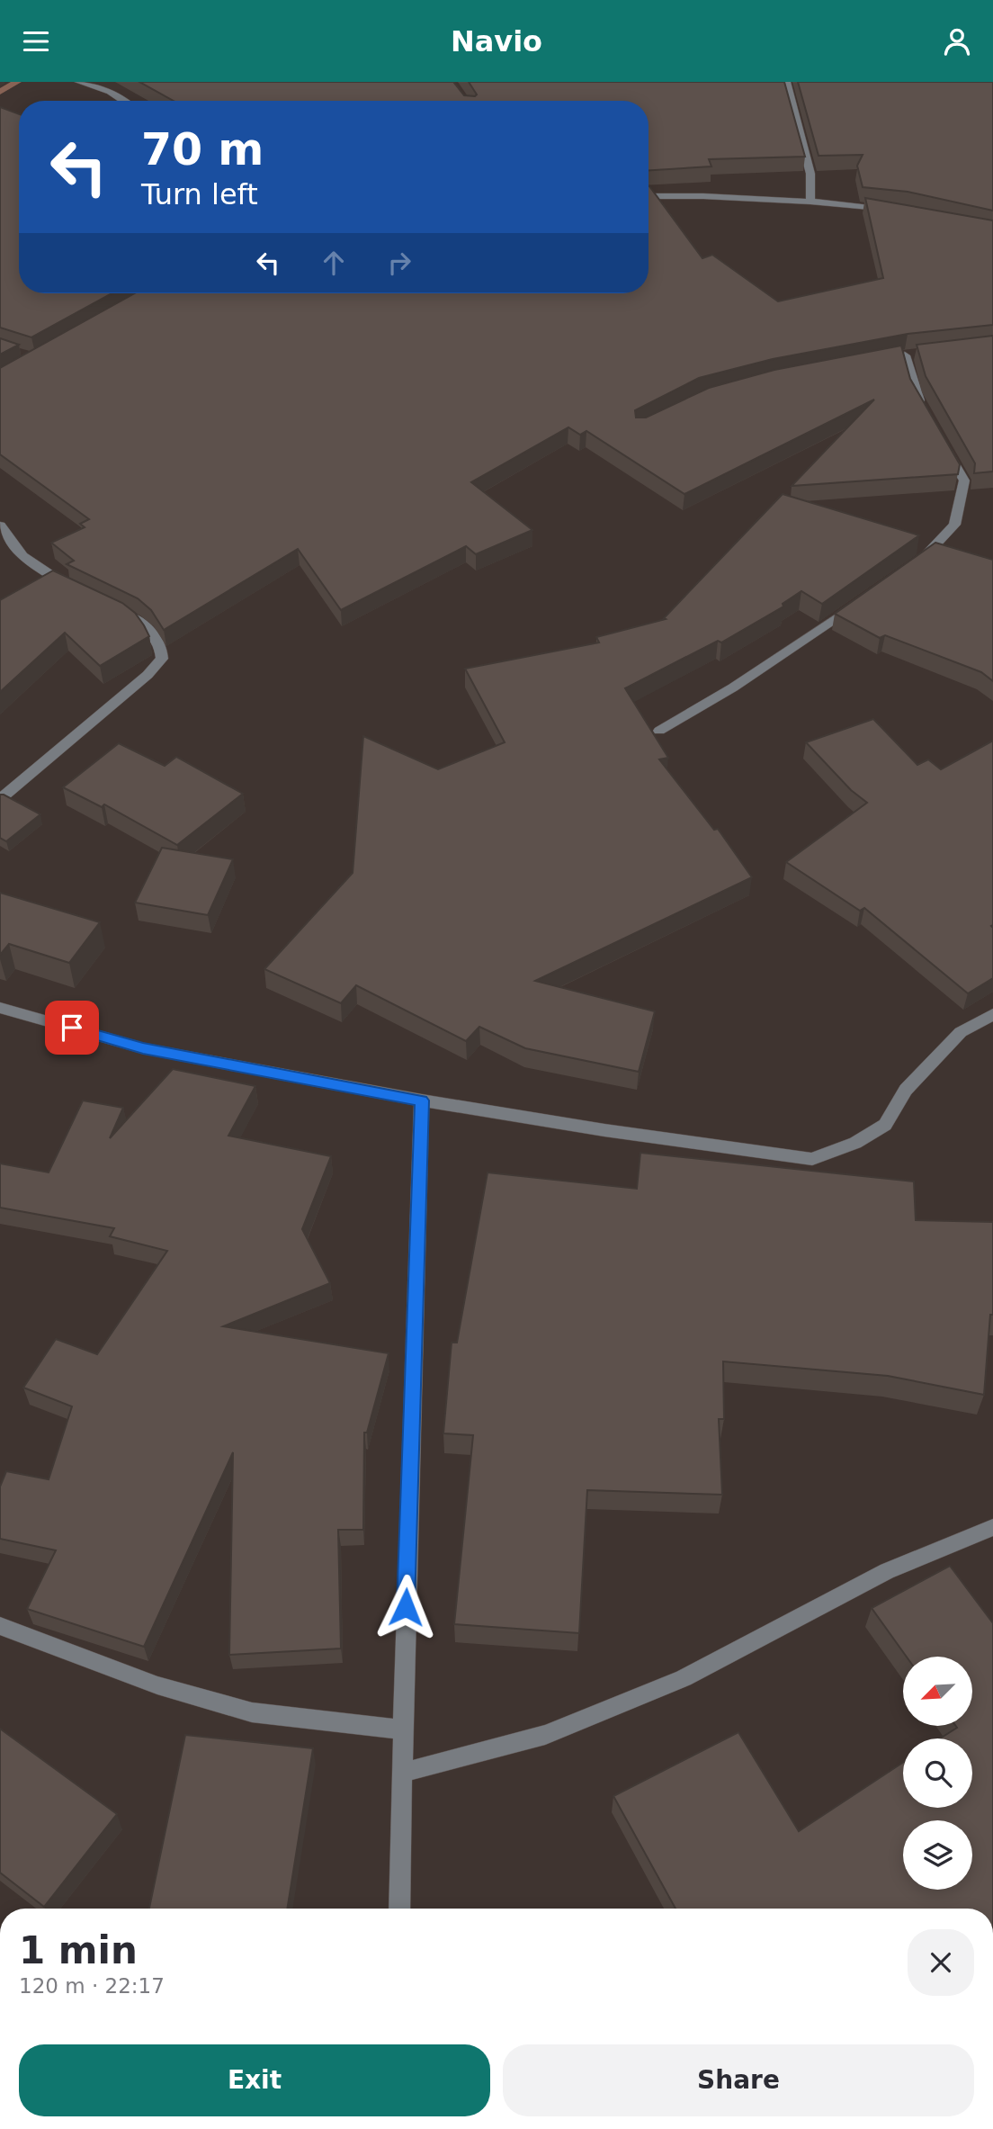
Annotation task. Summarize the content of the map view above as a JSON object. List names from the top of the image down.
{
  "north": "bottom left",
  "page": {
    "header": "Navio",
    "turn": ["70 m", "Turn left"],
    "heading": ["1 min", "120 m · 22:17"],
    "buttons": ["Exit", "Share"]
  }
}
